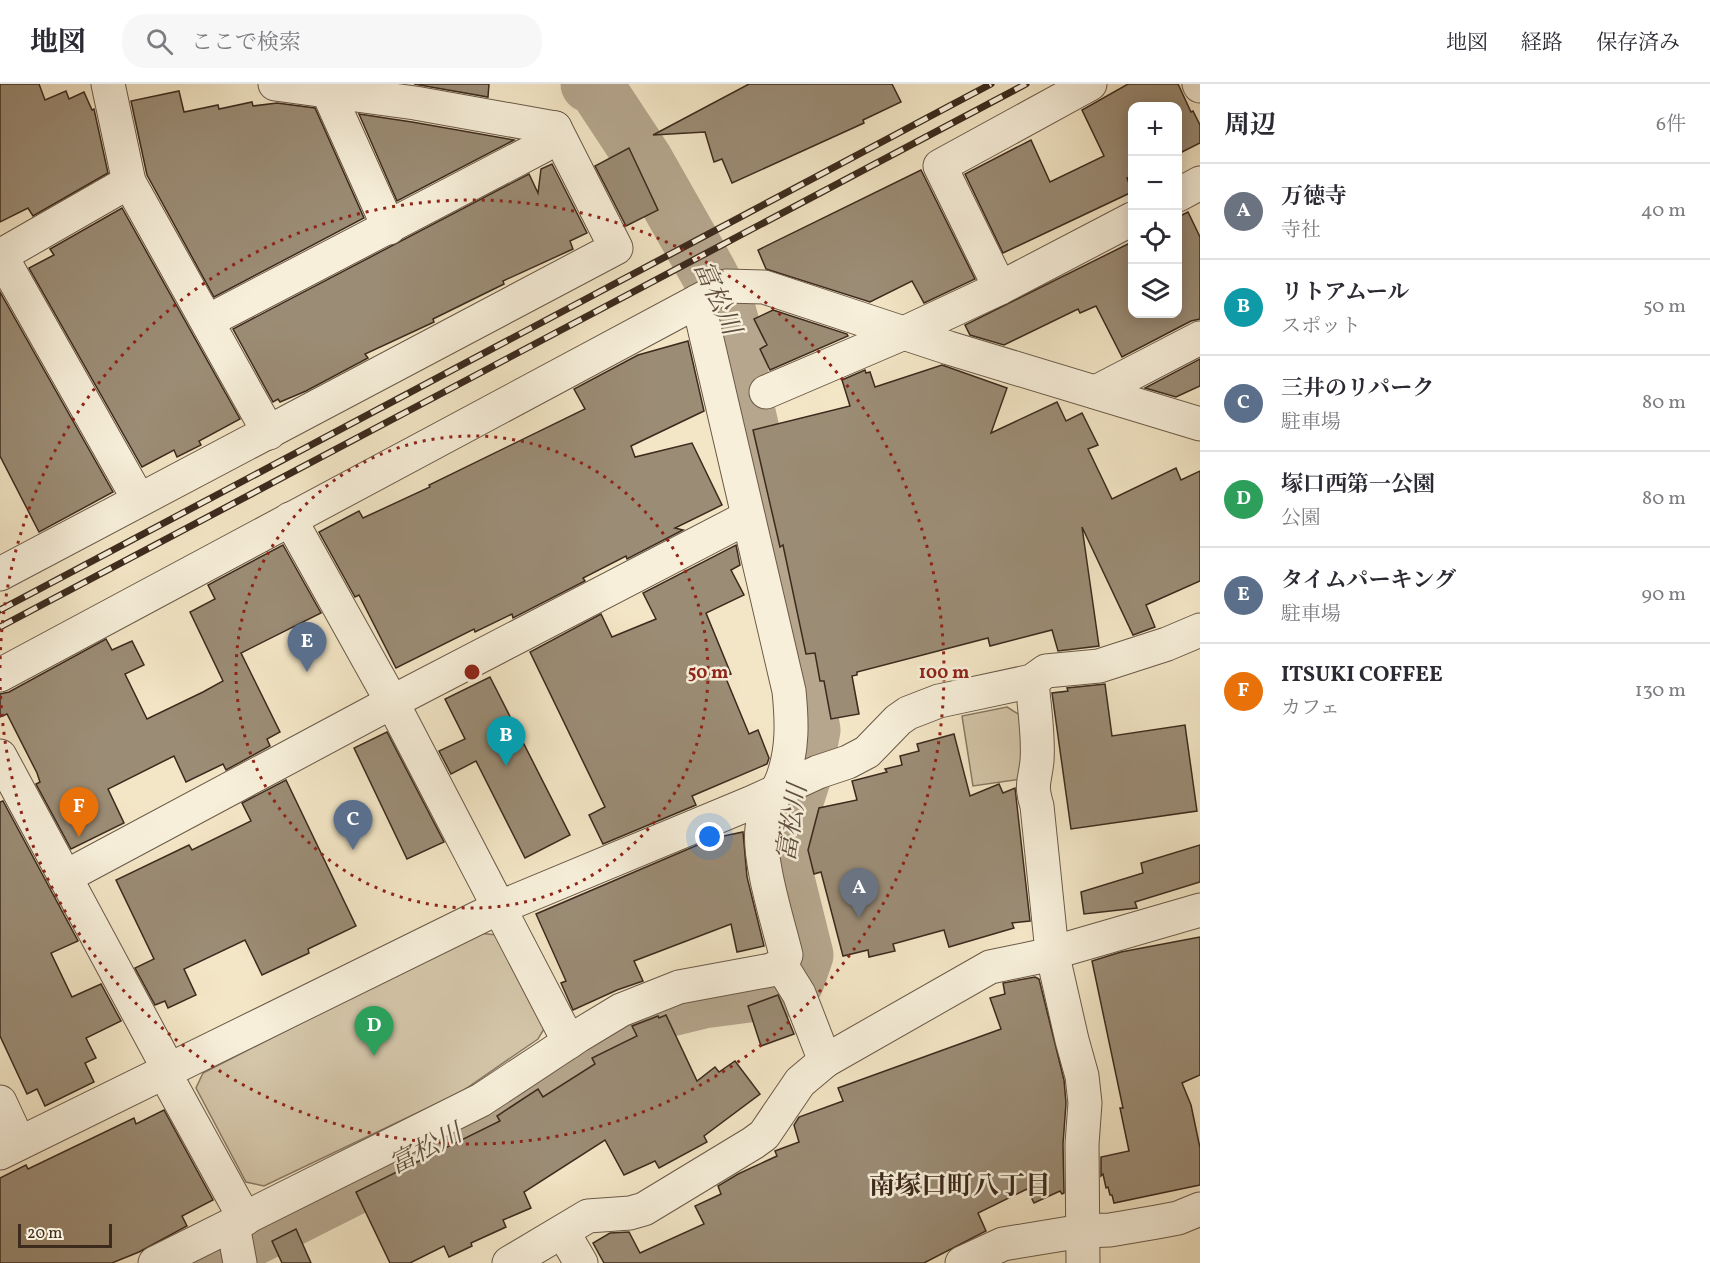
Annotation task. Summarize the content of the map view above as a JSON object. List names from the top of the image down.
{
  "districts": ["南塚口町八丁目"],
  "water": ["富松川"],
  "scale_bar": "20 m",
  "page": {
    "header": "地図",
    "search": "ここで検索",
    "nav": ["地図", "経路", "保存済み"],
    "heading": ["周辺", "6件"],
    "map_buttons": ["+", "−"],
    "list": [
      {
        "mark": "A",
        "name": "万徳寺",
        "note": "寺社",
        "value": "40 m"
      },
      {
        "mark": "B",
        "name": "リトアムール",
        "note": "スポット",
        "value": "50 m"
      },
      {
        "mark": "C",
        "name": "三井のリパーク",
        "note": "駐車場",
        "value": "80 m"
      },
      {
        "mark": "D",
        "name": "塚口西第一公園",
        "note": "公園",
        "value": "80 m"
      },
      {
        "mark": "E",
        "name": "タイムパーキング",
        "note": "駐車場",
        "value": "90 m"
      },
      {
        "mark": "F",
        "name": "ITSUKI COFFEE",
        "note": "カフェ",
        "value": "130 m"
      }
    ],
    "pins": [
      "E",
      "B",
      "F",
      "C",
      "A",
      "D"
    ],
    "scale": "20 m"
  },
  "rings": ["50 m", "100 m"]
}
